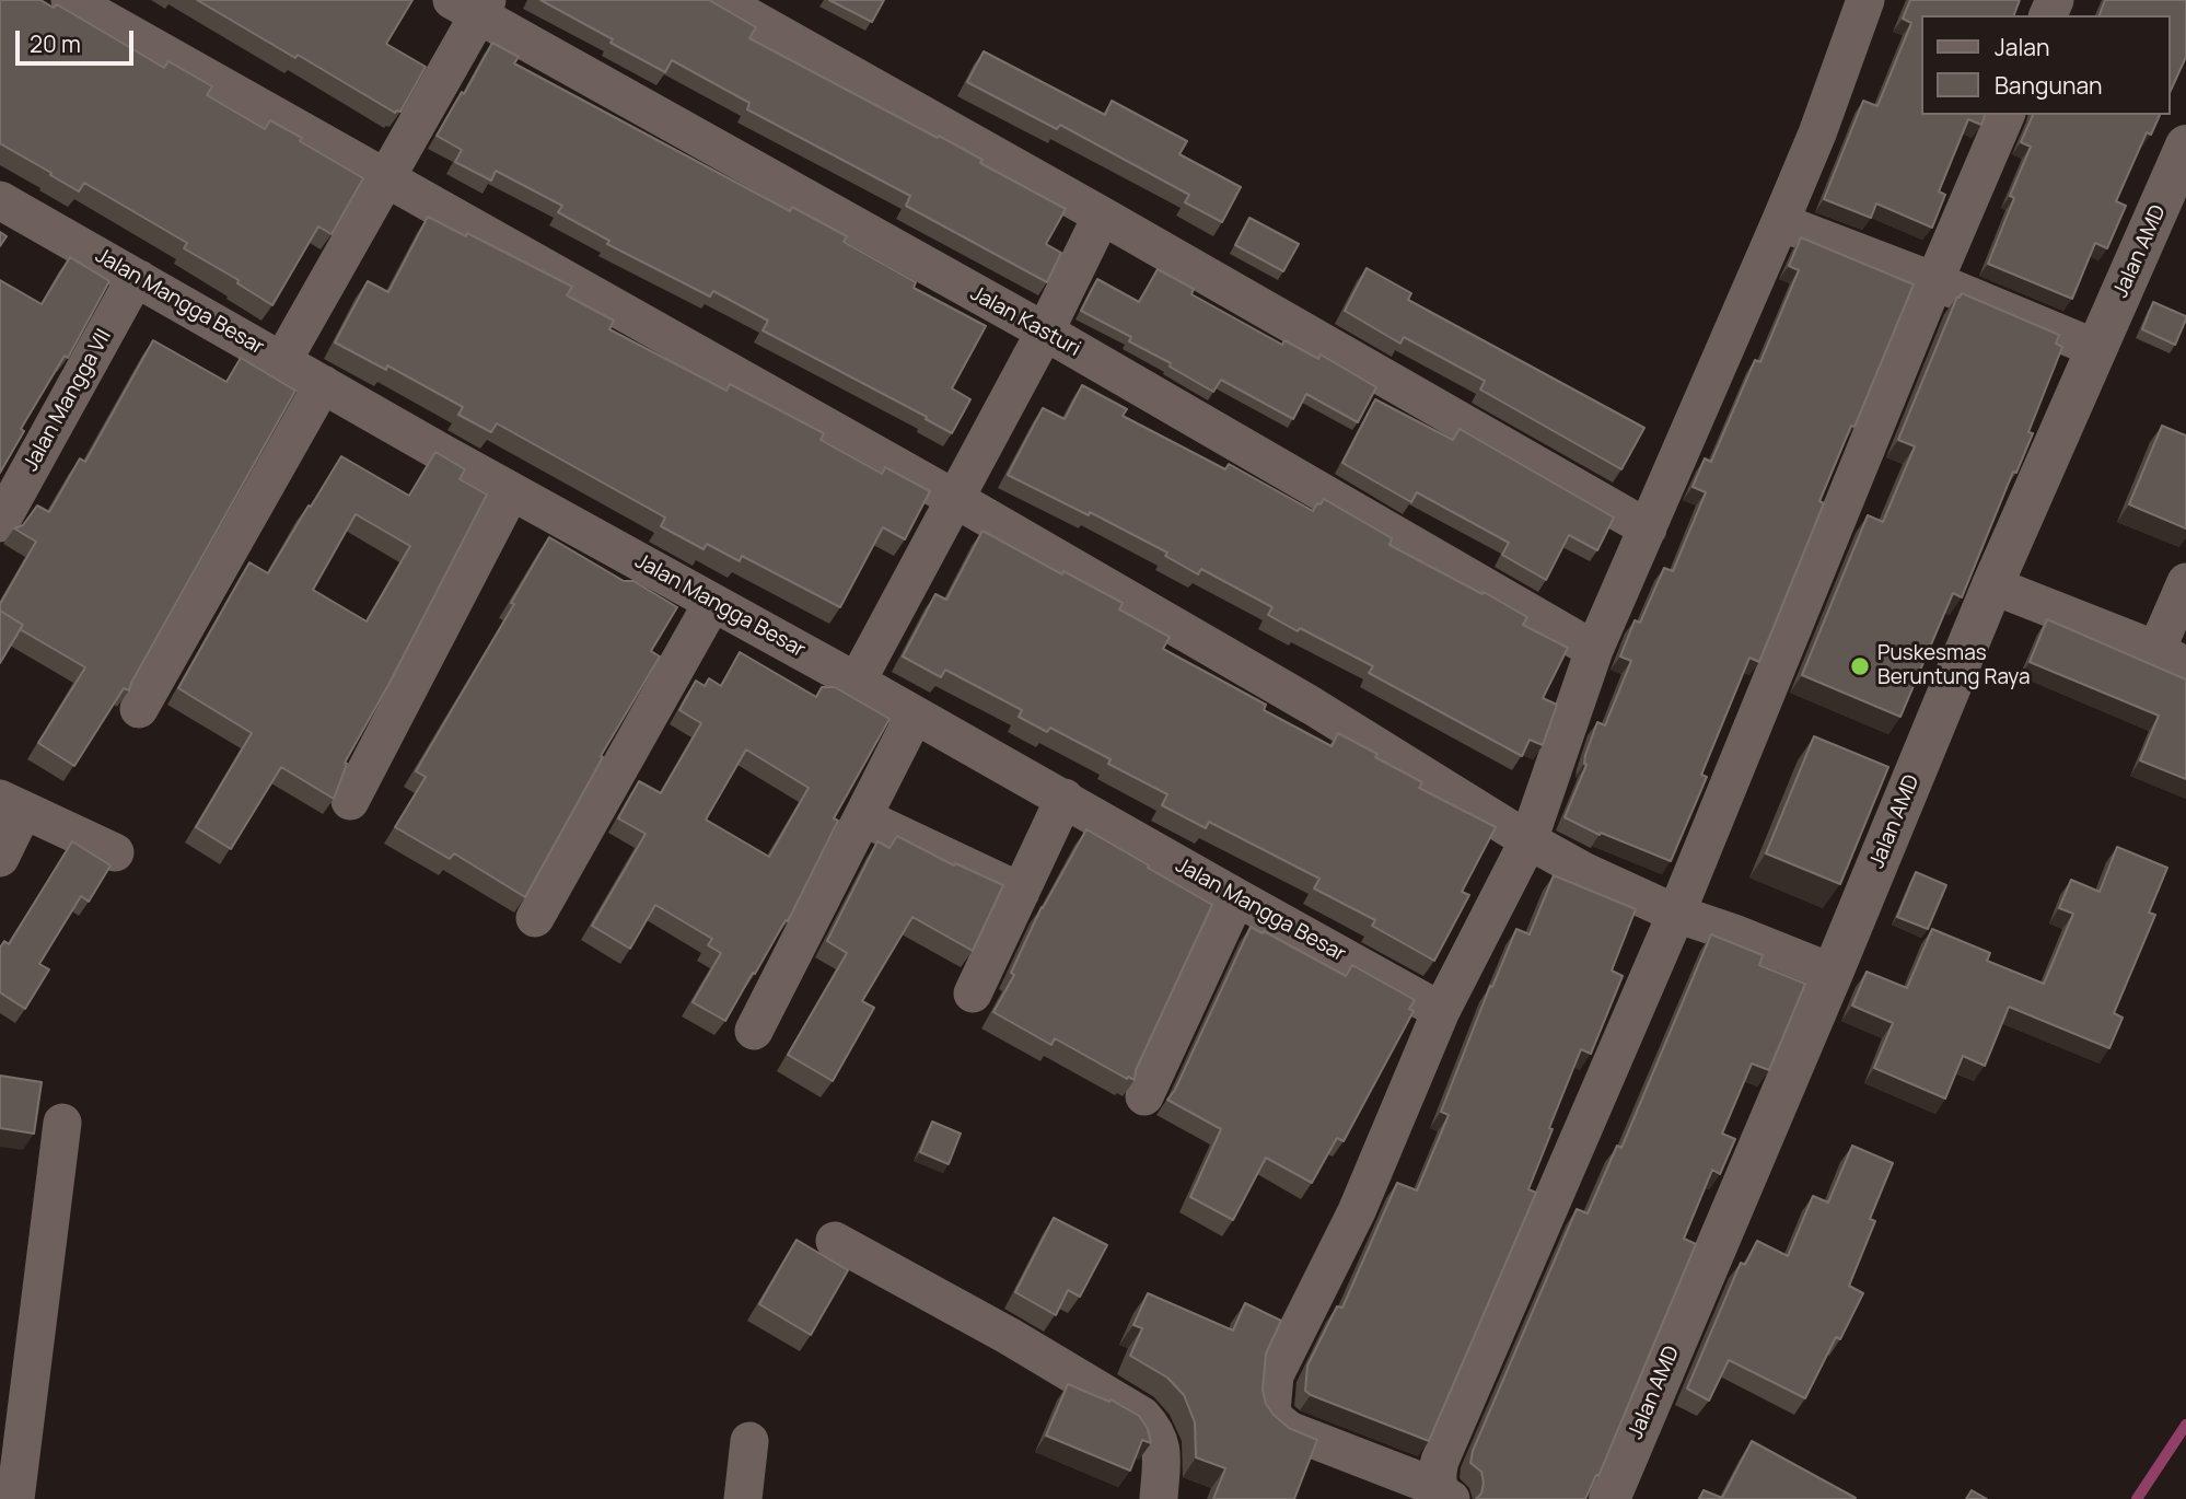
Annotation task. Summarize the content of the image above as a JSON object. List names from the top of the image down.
{
  "streets": {
    "street": [
      "Jalan AMD",
      "Jalan Mangga Besar",
      "Jalan Kasturi",
      "Jalan Mangga VII"
    ]
  },
  "crossings": [
    ["Jalan Mangga Besar", "Jalan Mangga VII"]
  ],
  "places": ["Puskesmas Beruntung Raya"],
  "legend": ["Jalan", "Bangunan"],
  "scale_bar": "20 m"
}
